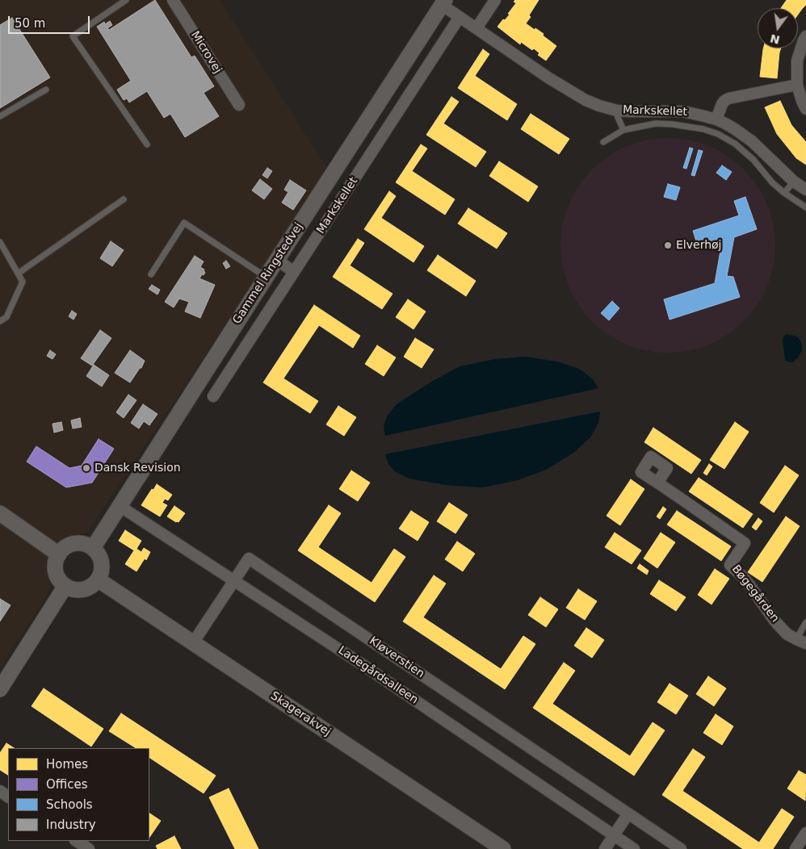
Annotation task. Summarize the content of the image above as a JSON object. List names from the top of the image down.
{
  "streets": {
    "street": [
      "Microvej",
      "Markskellet",
      "Gammel Ringstedvej",
      "Bøgegården",
      "Kløverstien",
      "Ladegårdsalleen",
      "Skagerakvej"
    ]
  },
  "crossings": [
    ["Markskellet", "Gammel Ringstedvej"],
    ["Gammel Ringstedvej", "Ladegårdsalleen"],
    ["Gammel Ringstedvej", "Skagerakvej"],
    ["Kløverstien", "Ladegårdsalleen"],
    ["Kløverstien", "Skagerakvej"]
  ],
  "places": ["Elverhøj", "Dansk Revision"],
  "legend": [
    "Homes",
    "Offices",
    "Schools",
    "Industry"
  ],
  "scale_bar": "50 m",
  "north": "bottom"
}
